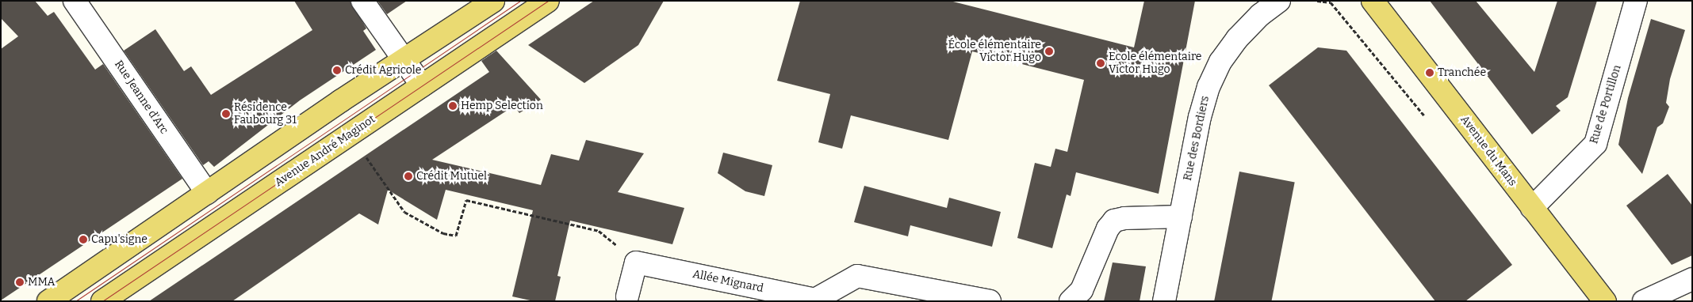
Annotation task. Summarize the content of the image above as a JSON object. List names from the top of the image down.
{
  "streets": {
    "main road": ["Avenue André Maginot", "Avenue du Mans"],
    "street": [
      "Rue Jeanne d'Arc",
      "Rue de Portillon",
      "Rue des Bordiers",
      "Allée Mignard"
    ]
  },
  "crossings": [
    ["Rue de Portillon", "Avenue du Mans"]
  ],
  "places": [
    "École élémentaire Victor Hugo",
    "Ecole élémentaire Victor Hugo",
    "Crédit Agricole",
    "Tranchée",
    "Hemp Selection",
    "Résidence Faubourg 31",
    "Crédit Mutuel",
    "Capu'signe",
    "MMA"
  ]
}
